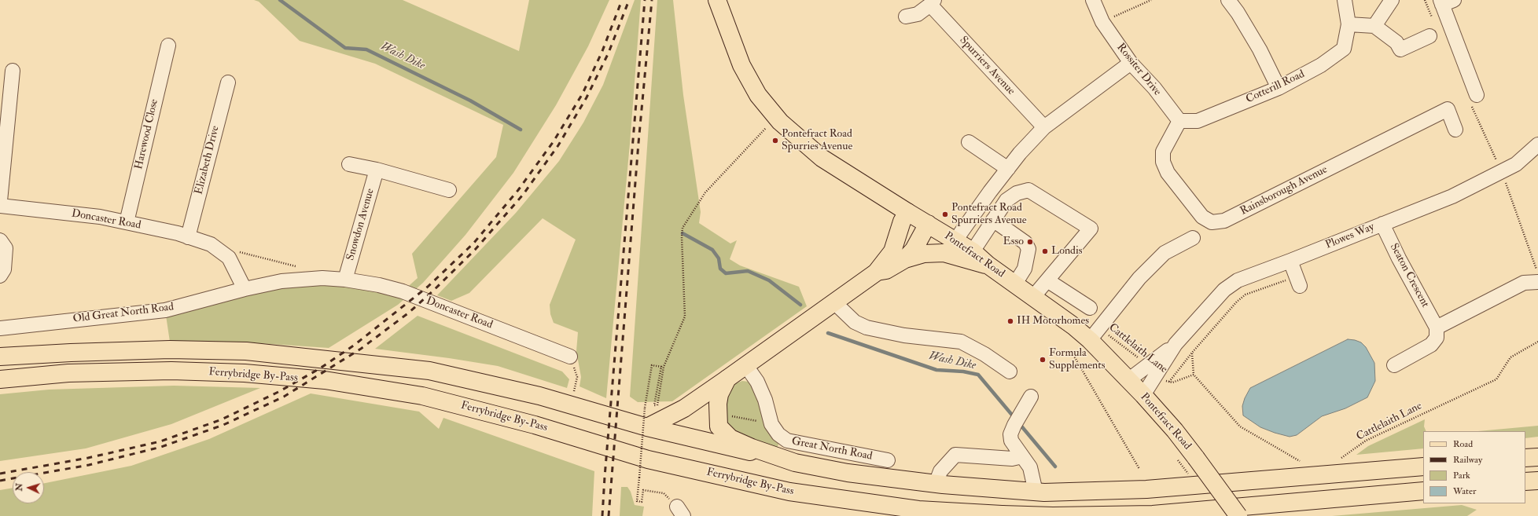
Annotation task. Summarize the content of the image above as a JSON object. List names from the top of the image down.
{
  "streets": {
    "main road": ["Pontefract Road", "Ferrybridge By-Pass"],
    "street": [
      "Spurriers Avenue",
      "Rossiter Drive",
      "Cotterill Road",
      "Harewood Close",
      "Elizabeth Drive",
      "Rainsborough Avenue",
      "Doncaster Road",
      "Snowdon Avenue",
      "Plowes Way",
      "Seaton Crescent",
      "Old Great North Road",
      "Great North Road"
    ],
    "path": ["Cattlelaith Lane"]
  },
  "crossings": [
    ["Rossiter Drive", "Cotterill Road"],
    ["Rossiter Drive", "Rainsborough Avenue"],
    ["Cotterill Road", "Rainsborough Avenue"],
    ["Harewood Close", "Doncaster Road"],
    ["Elizabeth Drive", "Doncaster Road"],
    ["Doncaster Road", "Snowdon Avenue"],
    ["Doncaster Road", "Old Great North Road"],
    ["Plowes Way", "Pontefract Road"],
    ["Plowes Way", "Seaton Crescent"],
    ["Plowes Way", "Cattlelaith Lane"],
    ["Pontefract Road", "Cattlelaith Lane"]
  ],
  "water": ["Wash Dike"],
  "places": [
    "Pontefract Road Spurries Avenue",
    "Pontefract Road Spurriers Avenue",
    "Esso",
    "Londis",
    "IH Motorhomes",
    "Formula Supplements"
  ],
  "legend": [
    "Road",
    "Railway",
    "Park",
    "Water"
  ],
  "north": "left"
}
